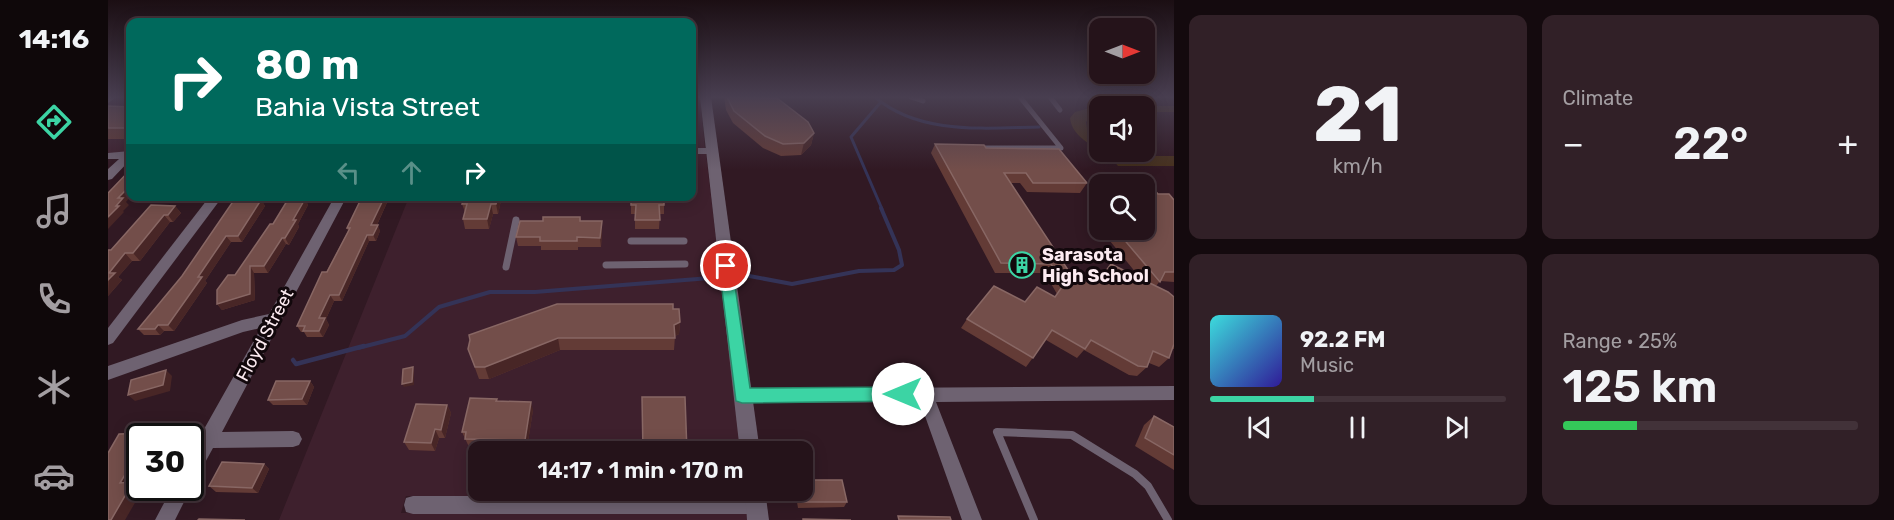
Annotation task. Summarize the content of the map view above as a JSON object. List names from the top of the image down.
{
  "streets": {
    "street": ["Floyd Street"]
  },
  "places": {
    "building": ["Sarasota High School"]
  },
  "north": "right",
  "page": {
    "tabs": "14:16",
    "tile": [
      ["21", "km/h"],
      "Climate",
      ["Range · 25%", "125 km"]
    ],
    "turn": ["80 m", "Bahia Vista Street"],
    "heat": ["−", "22°", "+"],
    "song": ["92.2 FM", "Music"],
    "limit": "30",
    "trip": "14:17 · 1 min · 170 m"
  }
}
